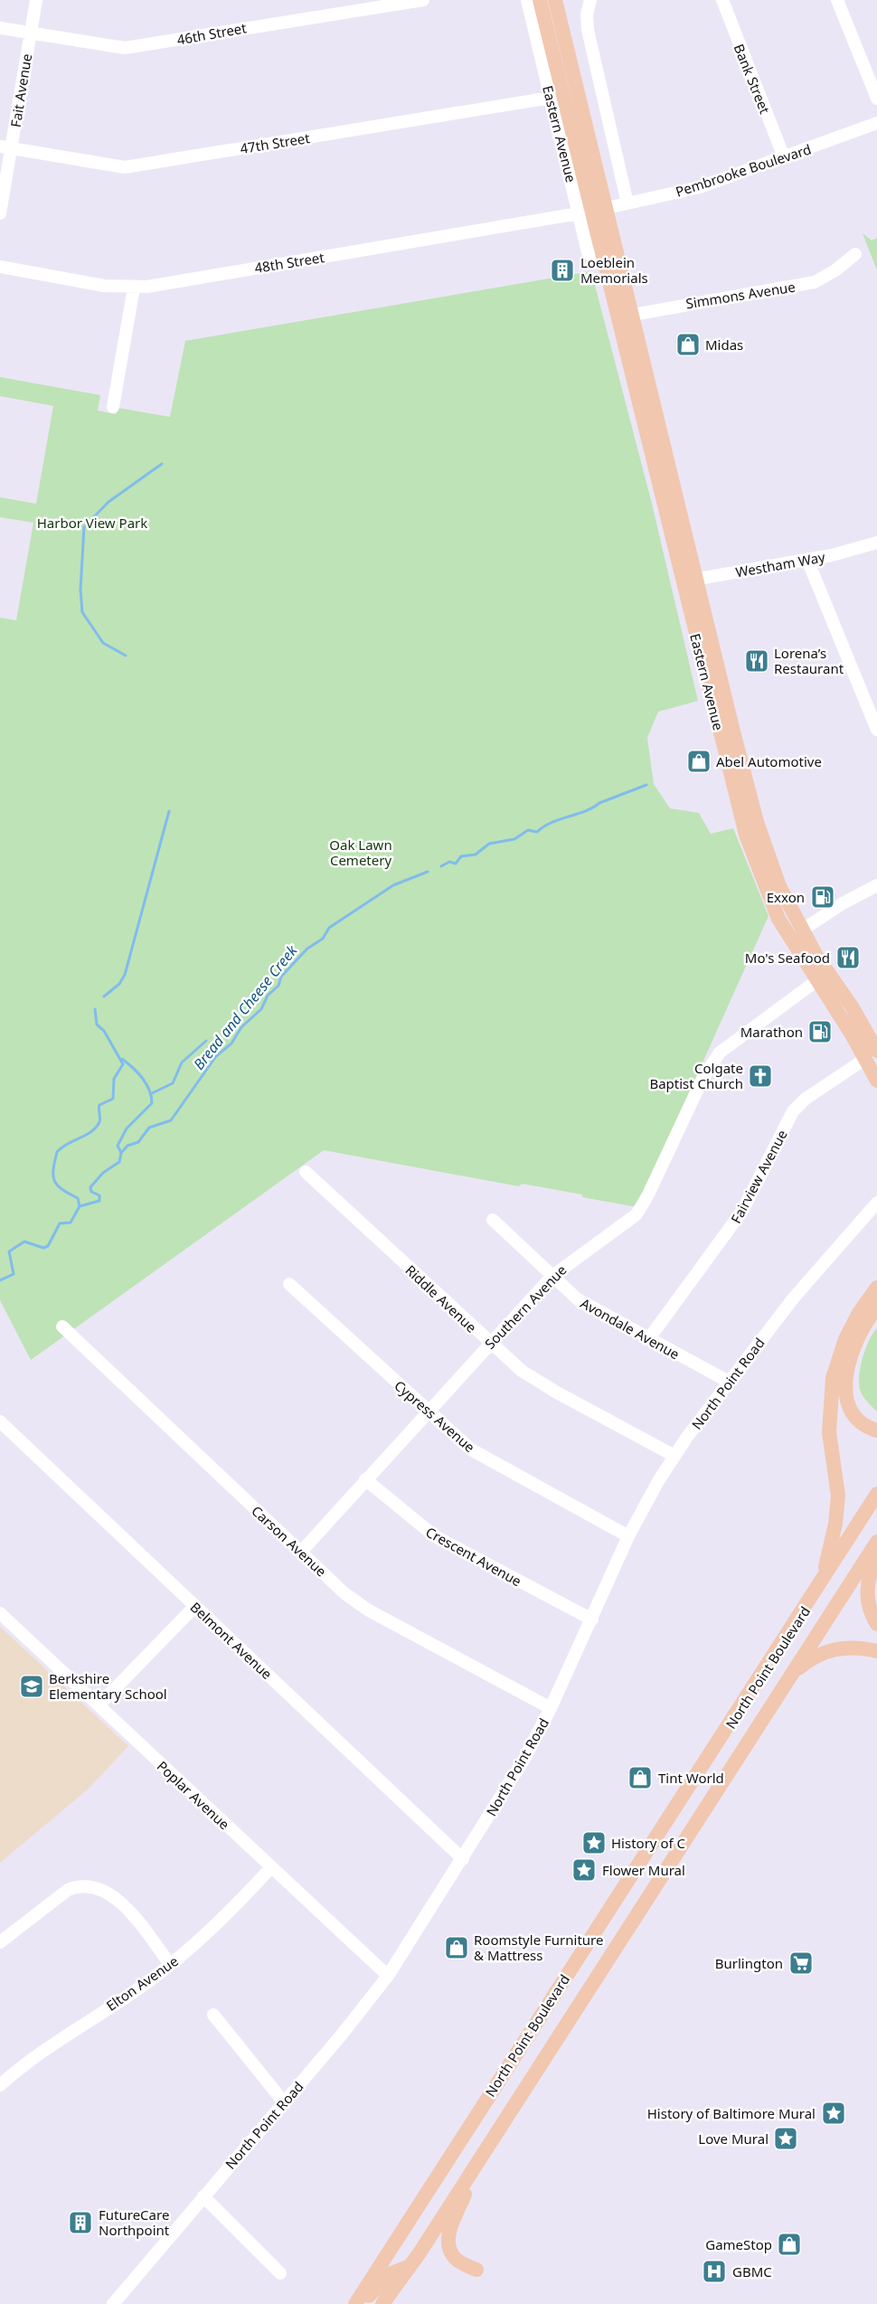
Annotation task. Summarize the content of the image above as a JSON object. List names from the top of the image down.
{
  "streets": {
    "main road": ["Eastern Avenue", "North Point Boulevard"],
    "street": [
      "46th Street",
      "Bank Street",
      "Fait Avenue",
      "47th Street",
      "Pembrooke Boulevard",
      "48th Street",
      "Simmons Avenue",
      "Westham Way",
      "Fairview Avenue",
      "Riddle Avenue",
      "Southern Avenue",
      "Avondale Avenue",
      "North Point Road",
      "Cypress Avenue",
      "Carson Avenue",
      "Crescent Avenue",
      "Belmont Avenue",
      "Poplar Avenue",
      "Elton Avenue"
    ]
  },
  "crossings": [
    ["46th Street", "Fait Avenue"],
    ["Bank Street", "Pembrooke Boulevard"],
    ["Fait Avenue", "47th Street"],
    ["Eastern Avenue", "47th Street"],
    ["Eastern Avenue", "Pembrooke Boulevard"],
    ["Eastern Avenue", "48th Street"],
    ["Eastern Avenue", "Simmons Avenue"],
    ["Eastern Avenue", "Westham Way"],
    ["Eastern Avenue", "Fairview Avenue"],
    ["Eastern Avenue", "Southern Avenue"],
    ["Fairview Avenue", "Avondale Avenue"],
    ["Riddle Avenue", "Southern Avenue"],
    ["Riddle Avenue", "North Point Road"],
    ["Southern Avenue", "Avondale Avenue"],
    ["Southern Avenue", "Cypress Avenue"],
    ["Southern Avenue", "Carson Avenue"],
    ["Southern Avenue", "Crescent Avenue"],
    ["Avondale Avenue", "North Point Road"],
    ["North Point Road", "Cypress Avenue"],
    ["North Point Road", "Carson Avenue"],
    ["North Point Road", "Crescent Avenue"],
    ["North Point Road", "Belmont Avenue"],
    ["North Point Road", "Poplar Avenue"],
    ["Poplar Avenue", "Elton Avenue"]
  ],
  "water": ["Bread and Cheese Creek"],
  "parks": ["Harbor View Park", "Oak Lawn Cemetery"],
  "places": {
    "building": ["Loeblein Memorials", "FutureCare Northpoint"],
    "shop": [
      "Midas",
      "Abel Automotive",
      "Tint World",
      "Roomstyle Furniture & Mattress",
      "GameStop"
    ],
    "restaurant": ["Lorena’s Restaurant", "Mo's Seafood"],
    "fuel station": ["Exxon", "Marathon"],
    "church": ["Colgate Baptist Church"],
    "school or university": ["Berkshire Elementary School"],
    "place": [
      "History of C",
      "Flower Mural",
      "History of Baltimore Mural",
      "Love Mural"
    ],
    "supermarket": ["Burlington"],
    "hospital": ["GBMC"]
  }
}
